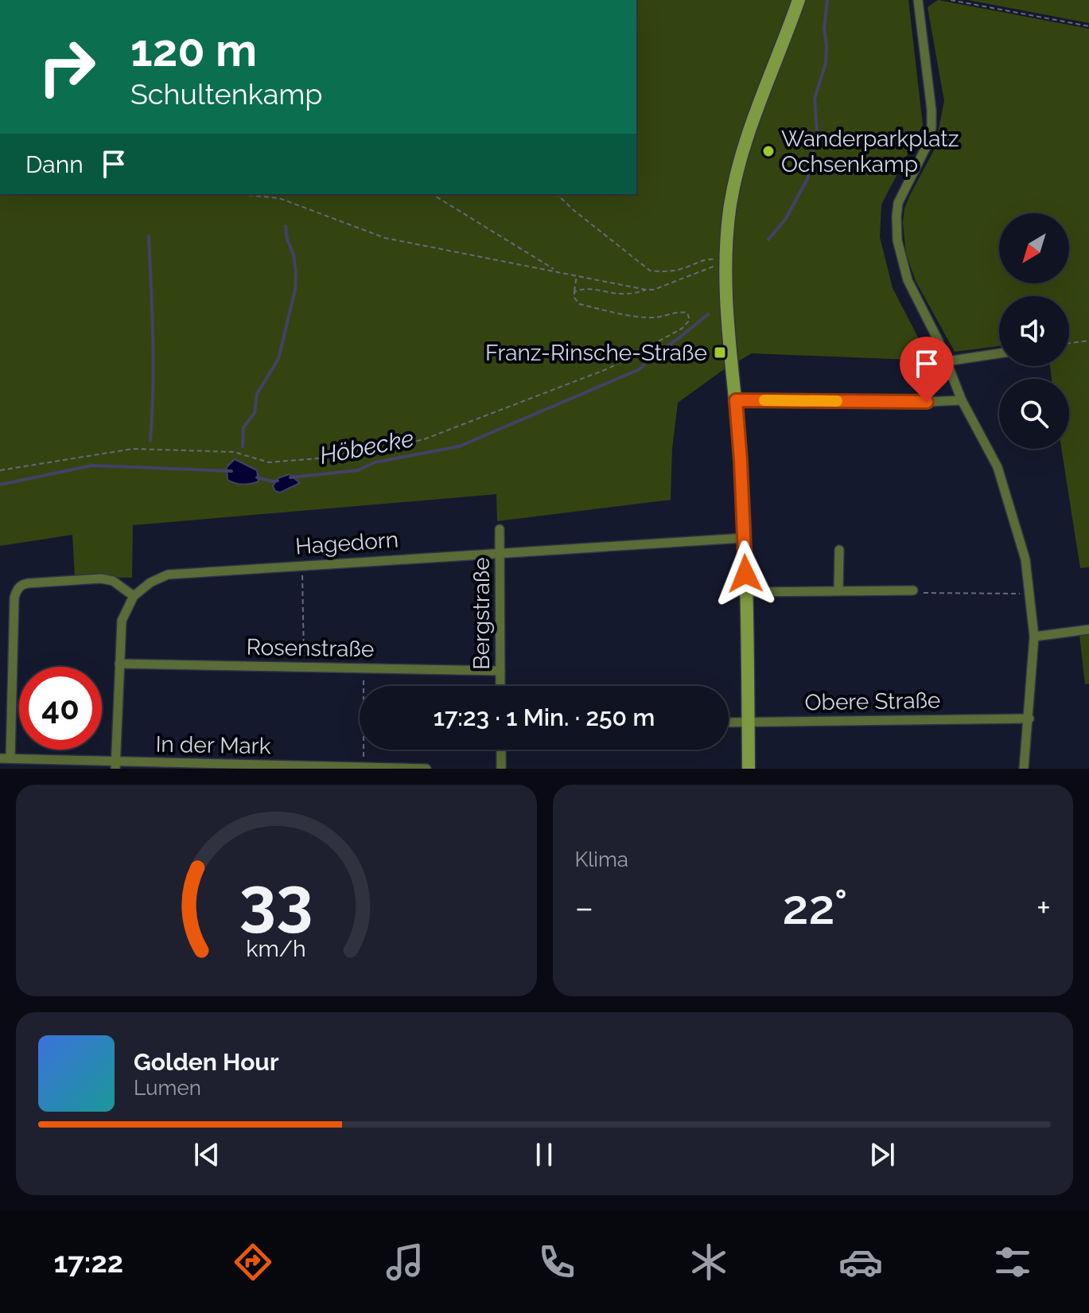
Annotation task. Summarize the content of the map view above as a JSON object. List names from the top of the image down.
{
  "streets": {
    "street": [
      "Hagedorn",
      "Bergstraße",
      "Rosenstraße",
      "Obere Straße",
      "In der Mark"
    ]
  },
  "crossings": [
    ["Hagedorn", "Bergstraße"],
    ["Bergstraße", "Rosenstraße"]
  ],
  "water": ["Höbecke"],
  "places": {
    "other": ["Wanderparkplatz Ochsenkamp"],
    "transit": ["Franz-Rinsche-Straße"]
  },
  "north": "bottom left",
  "page": {
    "turn": ["120 m", "Schultenkamp"],
    "then": "Dann",
    "limit": "40",
    "trip": "17:23 · 1 Min. · 250 m",
    "tile": "Klima",
    "heat": ["−", "22°", "+"],
    "song": ["Golden Hour", "Lumen"],
    "tabs": "17:22",
    "gauge": ["33", "km/h"]
  }
}
